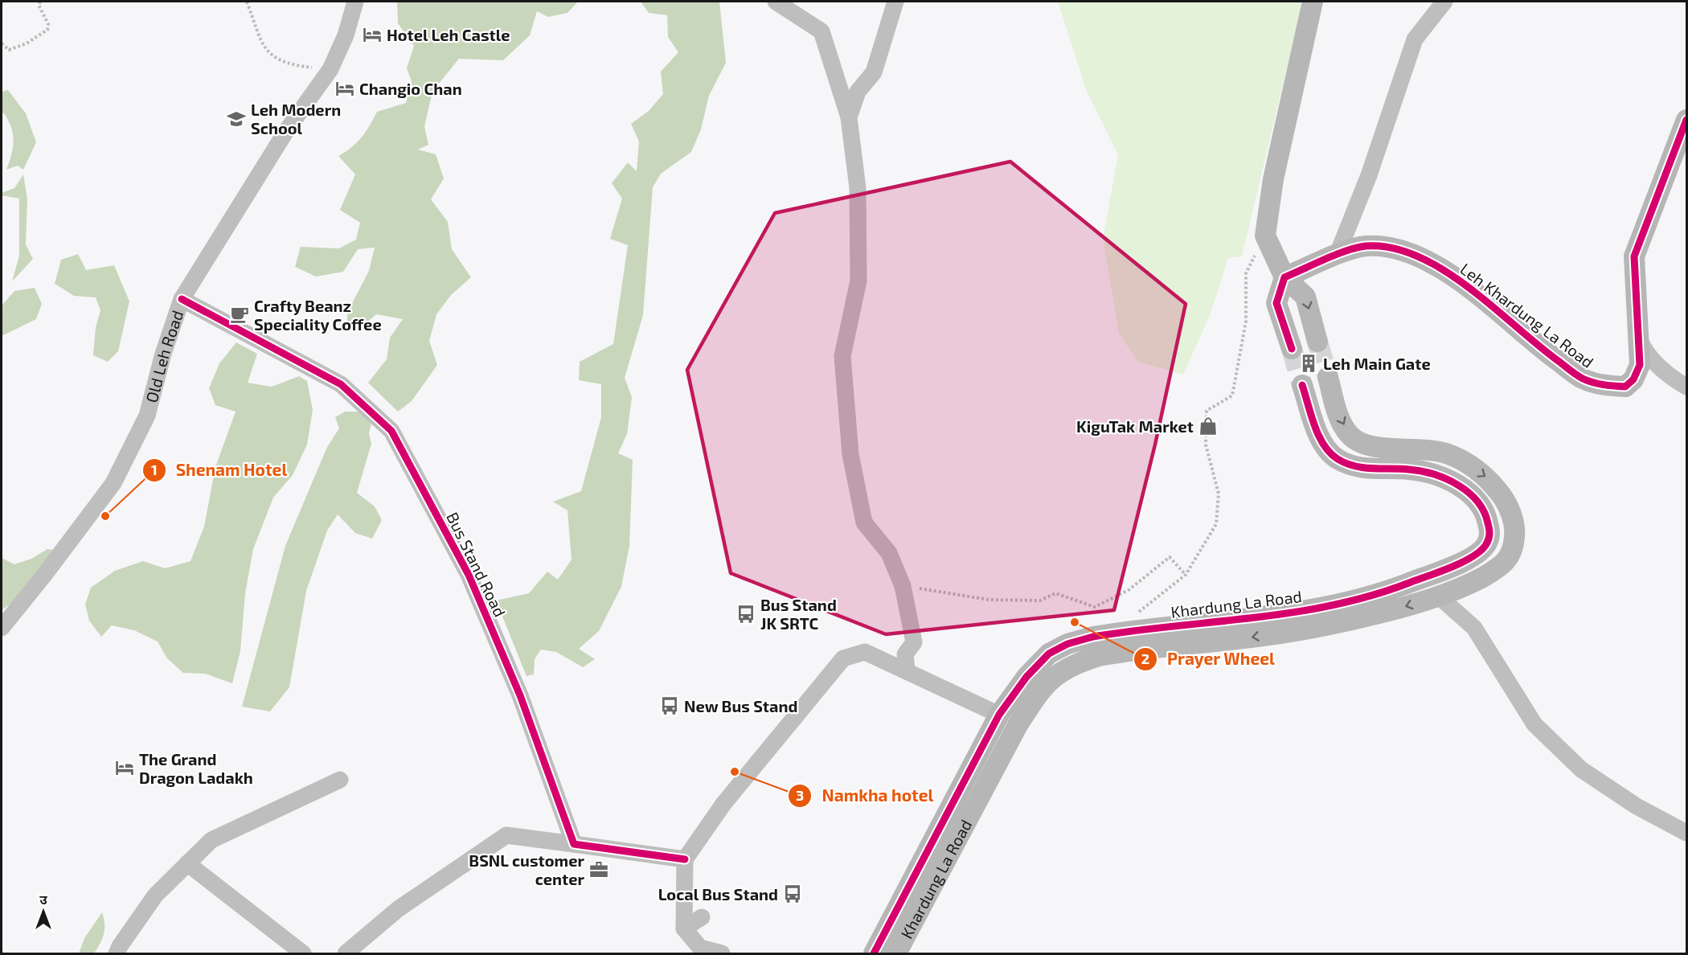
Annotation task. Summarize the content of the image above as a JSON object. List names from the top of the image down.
{
  "streets": {
    "main road": ["Leh Khardung La Road", "Khardung La Road"],
    "street": ["Old Leh Road", "Bus Stand Road"]
  },
  "crossings": [
    ["Old Leh Road", "Bus Stand Road"]
  ],
  "places": {
    "hotel": ["Hotel Leh Castle", "Changio Chan", "The Grand Dragon Ladakh"],
    "school or university": ["Leh Modern School"],
    "cafe": ["Crafty Beanz Speciality Coffee"],
    "building": ["Leh Main Gate"],
    "shop": ["KiguTak Market"],
    "other": ["Shenam Hotel", "Prayer Wheel", "Namkha hotel"],
    "bus stop": ["Bus Stand JK SRTC", "New Bus Stand", "Local Bus Stand"],
    "office": ["BSNL customer center"]
  },
  "north": "top"
}
